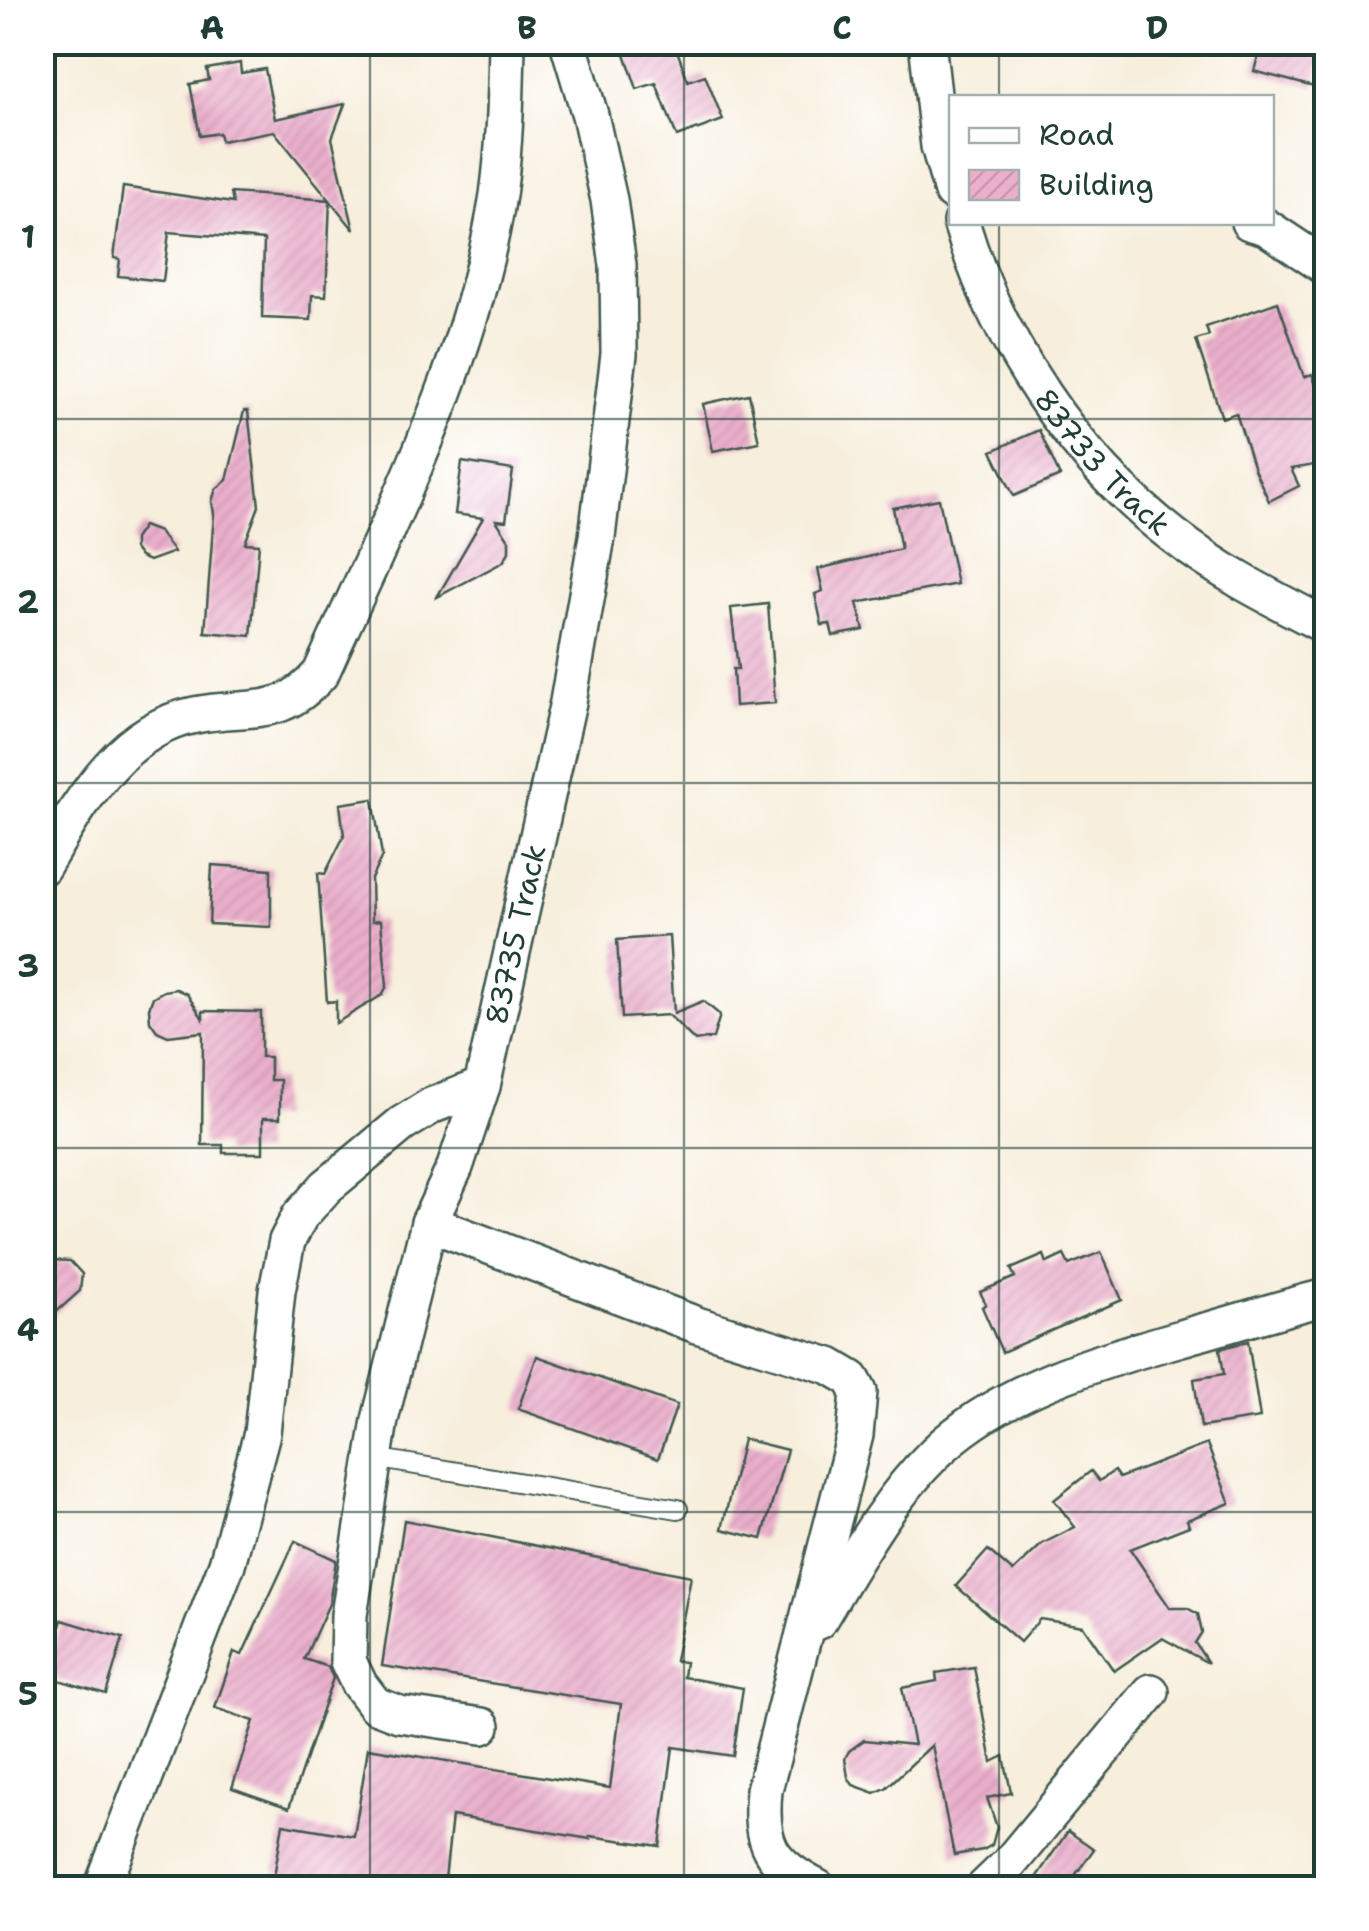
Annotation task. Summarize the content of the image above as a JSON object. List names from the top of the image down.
{
  "streets": {
    "street": ["83733 Track", "83735 Track"]
  },
  "legend": ["Road", "Building"],
  "grid": {
    "columns": [
      "A",
      "B",
      "C",
      "D"
    ],
    "rows": [
      "1",
      "2",
      "3",
      "4",
      "5"
    ]
  }
}
